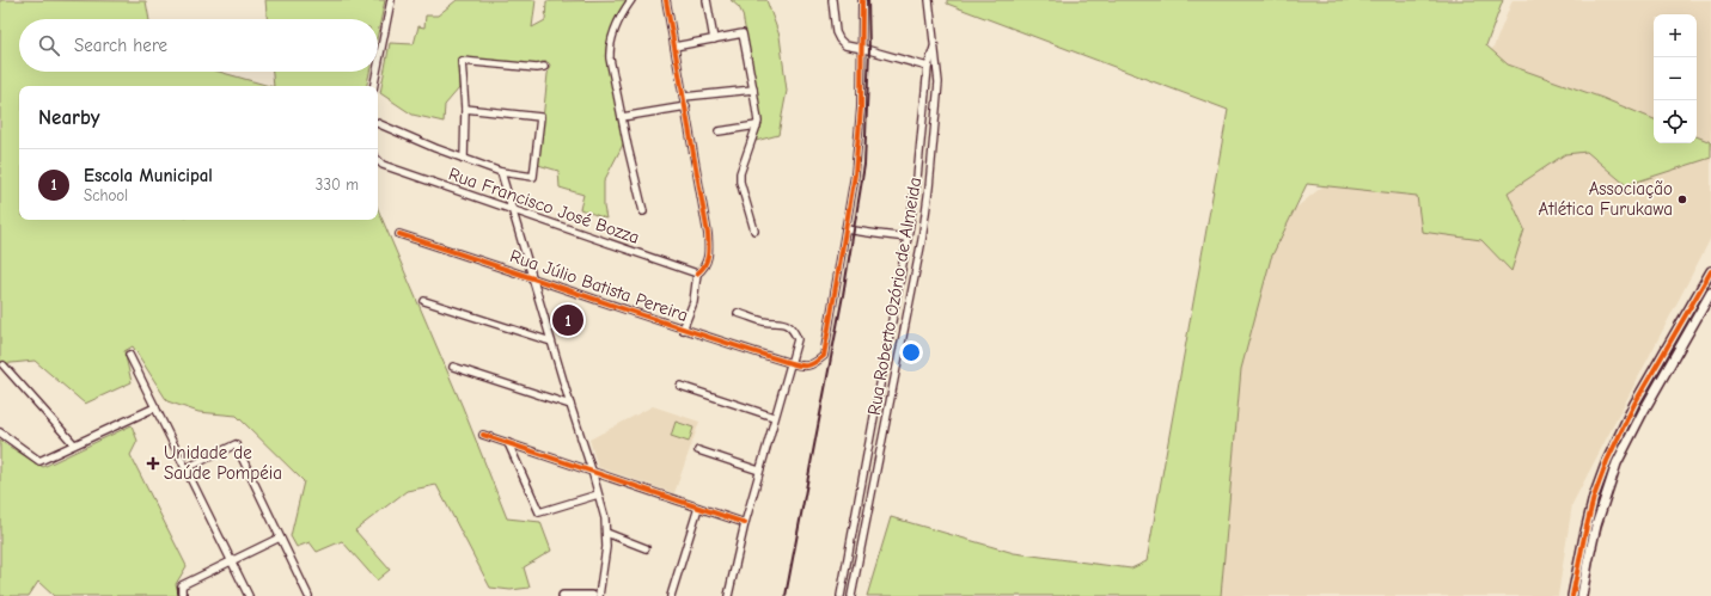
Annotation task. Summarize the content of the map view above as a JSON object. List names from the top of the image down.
{
  "streets": {
    "street": ["Rua Francisco José Bozza", "Rua Júlio Batista Pereira", "Rua Roberto Ozório de Almeida"]
  },
  "places": {
    "other": ["Associação Atlética Furukawa"],
    "health": ["Unidade de Saúde Pompéia"]
  },
  "page": {
    "map_buttons": ["+", "−"],
    "search": "Search here",
    "heading": "Nearby",
    "list": [
      {
        "mark": "1",
        "name": "Escola Municipal",
        "note": "School",
        "value": "330 m"
      }
    ],
    "pins": "1"
  }
}
